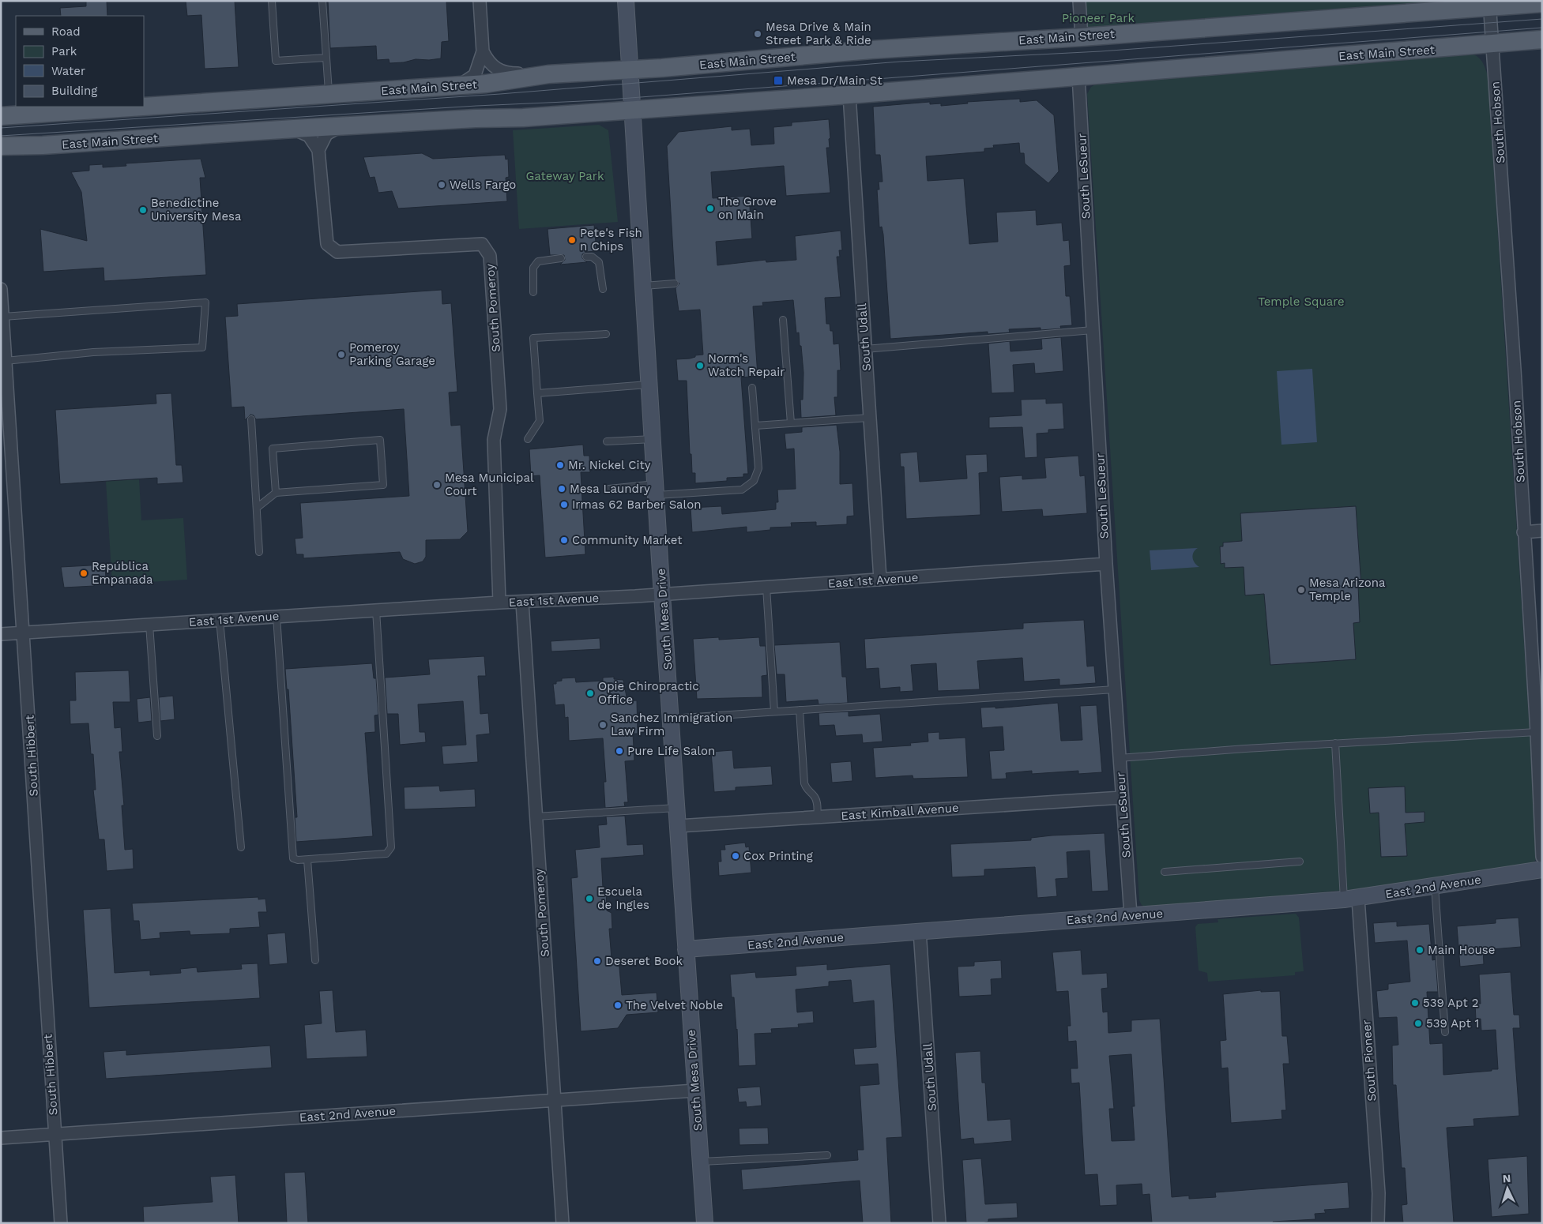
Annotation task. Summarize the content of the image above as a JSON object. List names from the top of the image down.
{
  "streets": {
    "main road": ["East Main Street", "South Mesa Drive", "East 2nd Avenue"],
    "street": [
      "South Hobson",
      "South LeSueur",
      "South Pomeroy",
      "South Udall",
      "East 1st Avenue",
      "South Hibbert",
      "East Kimball Avenue",
      "South Pioneer"
    ]
  },
  "crossings": [
    ["East Main Street", "South Hobson"],
    ["East Main Street", "South LeSueur"],
    ["East Main Street", "South Udall"],
    ["East Main Street", "South Mesa Drive"],
    ["South LeSueur", "East 1st Avenue"],
    ["South LeSueur", "East Kimball Avenue"],
    ["South LeSueur", "East 2nd Avenue"],
    ["South Pomeroy", "East 1st Avenue"],
    ["South Pomeroy", "East 2nd Avenue"],
    ["South Udall", "East 1st Avenue"],
    ["South Udall", "East 2nd Avenue"],
    ["East 1st Avenue", "South Mesa Drive"],
    ["East 1st Avenue", "South Hibbert"],
    ["South Mesa Drive", "East Kimball Avenue"],
    ["South Mesa Drive", "East 2nd Avenue"],
    ["South Hibbert", "East 2nd Avenue"],
    ["East 2nd Avenue", "South Pioneer"]
  ],
  "parks": ["Pioneer Park", "Gateway Park", "Temple Square"],
  "places": {
    "other": [
      "Mesa Drive & Main Street Park & Ride",
      "Wells Fargo",
      "The Grove on Main",
      "Benedictine University Mesa",
      "Pete's Fish n Chips",
      "Pomeroy Parking Garage",
      "Norm's Watch Repair",
      "Mr. Nickel City",
      "Mesa Municipal Court",
      "Mesa Laundry",
      "Irmas 62 Barber Salon",
      "Community Market",
      "República Empanada",
      "Mesa Arizona Temple",
      "Opie Chiropractic Office",
      "Sanchez Immigration Law Firm",
      "Pure Life Salon",
      "Cox Printing",
      "Escuela de Ingles",
      "Main House",
      "Deseret Book",
      "539 Apt 2",
      "The Velvet Noble",
      "539 Apt 1"
    ],
    "transit": ["Mesa Dr/Main St"]
  },
  "legend": [
    "Road",
    "Park",
    "Water",
    "Building"
  ],
  "north": "top"
}
